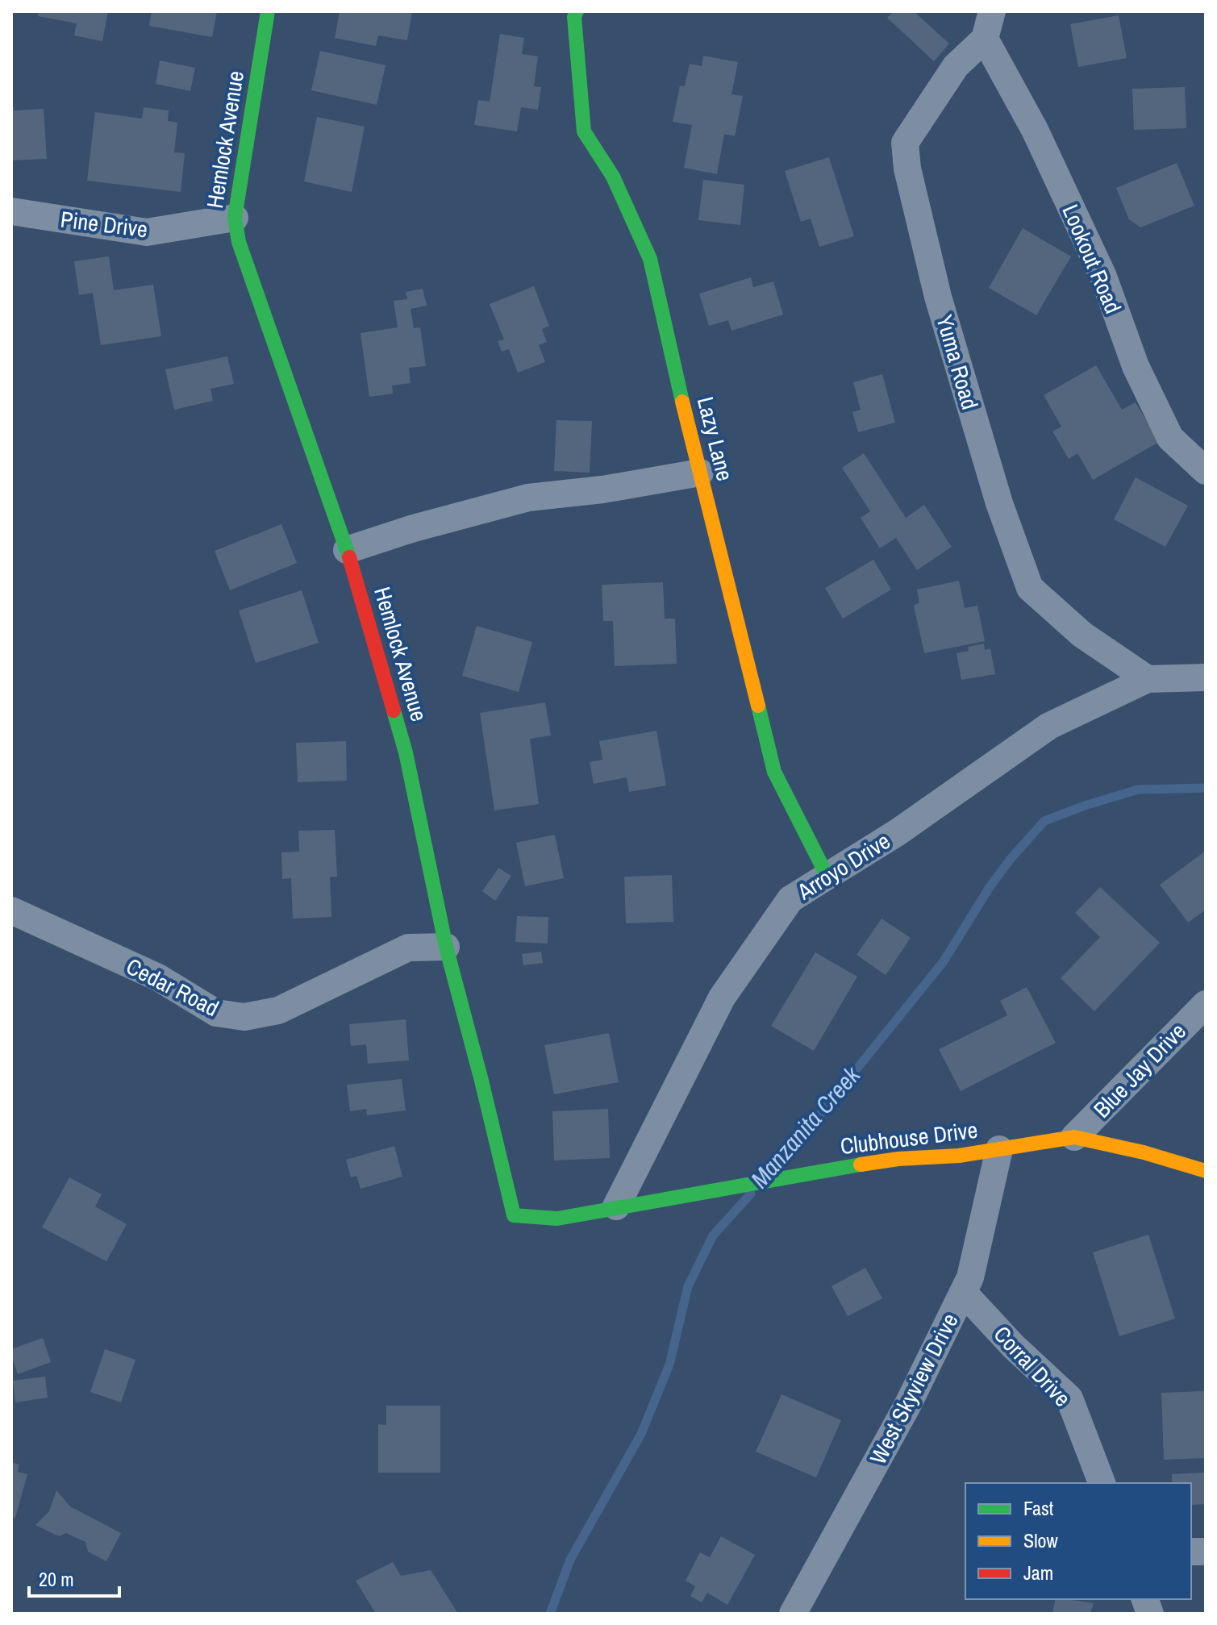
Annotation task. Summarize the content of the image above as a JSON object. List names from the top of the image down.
{
  "streets": {
    "street": [
      "Hemlock Avenue",
      "Pine Drive",
      "Lookout Road",
      "Yuma Road",
      "Lazy Lane",
      "Arroyo Drive",
      "Cedar Road",
      "Blue Jay Drive",
      "Clubhouse Drive",
      "Corral Drive",
      "West Skyview Drive"
    ]
  },
  "crossings": [
    ["Hemlock Avenue", "Pine Drive"],
    ["Hemlock Avenue", "Arroyo Drive"],
    ["Hemlock Avenue", "Cedar Road"],
    ["Hemlock Avenue", "Clubhouse Drive"],
    ["Lookout Road", "Yuma Road"],
    ["Yuma Road", "Arroyo Drive"],
    ["Lazy Lane", "Arroyo Drive"],
    ["Arroyo Drive", "Clubhouse Drive"],
    ["Blue Jay Drive", "Clubhouse Drive"],
    ["Clubhouse Drive", "West Skyview Drive"],
    ["Corral Drive", "West Skyview Drive"]
  ],
  "water": ["Manzanita Creek"],
  "legend": ["Fast", "Slow", "Jam"],
  "scale_bar": "20 m"
}
